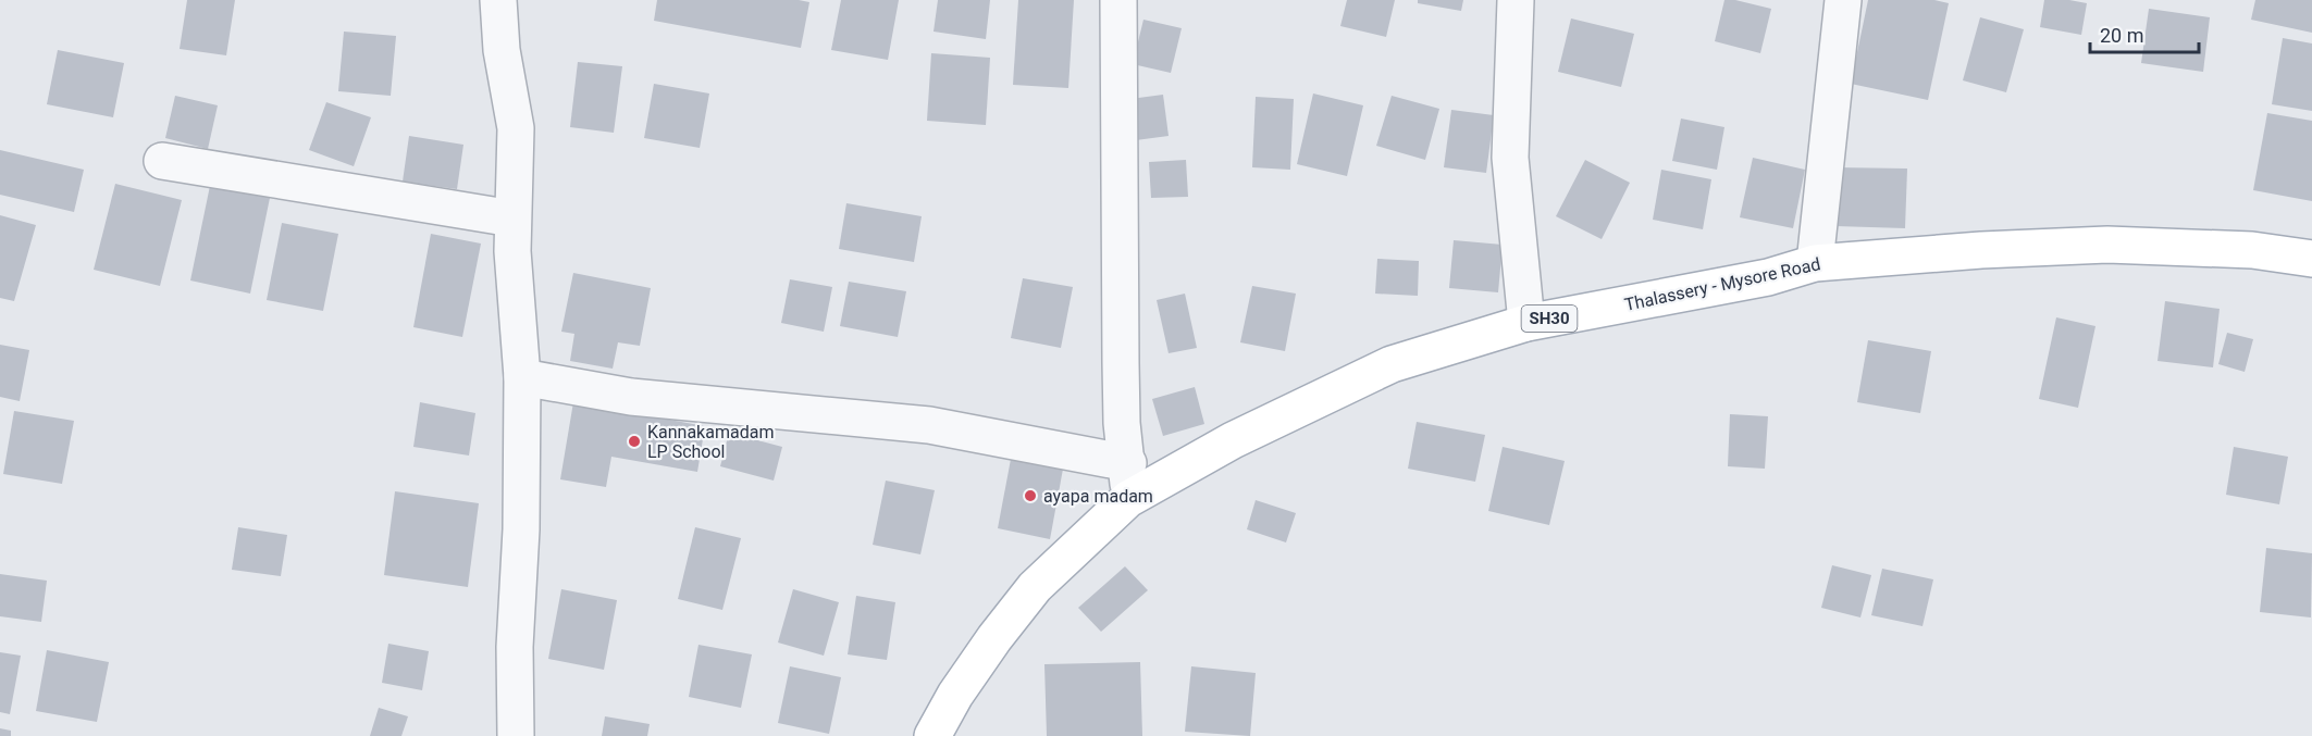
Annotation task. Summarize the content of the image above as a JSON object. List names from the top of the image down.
{
  "streets": {
    "main road": ["Thalassery - Mysore Road", "SH30"]
  },
  "places": ["Kannakamadam LP School", "ayapa madam"],
  "scale_bar": "20 m"
}
